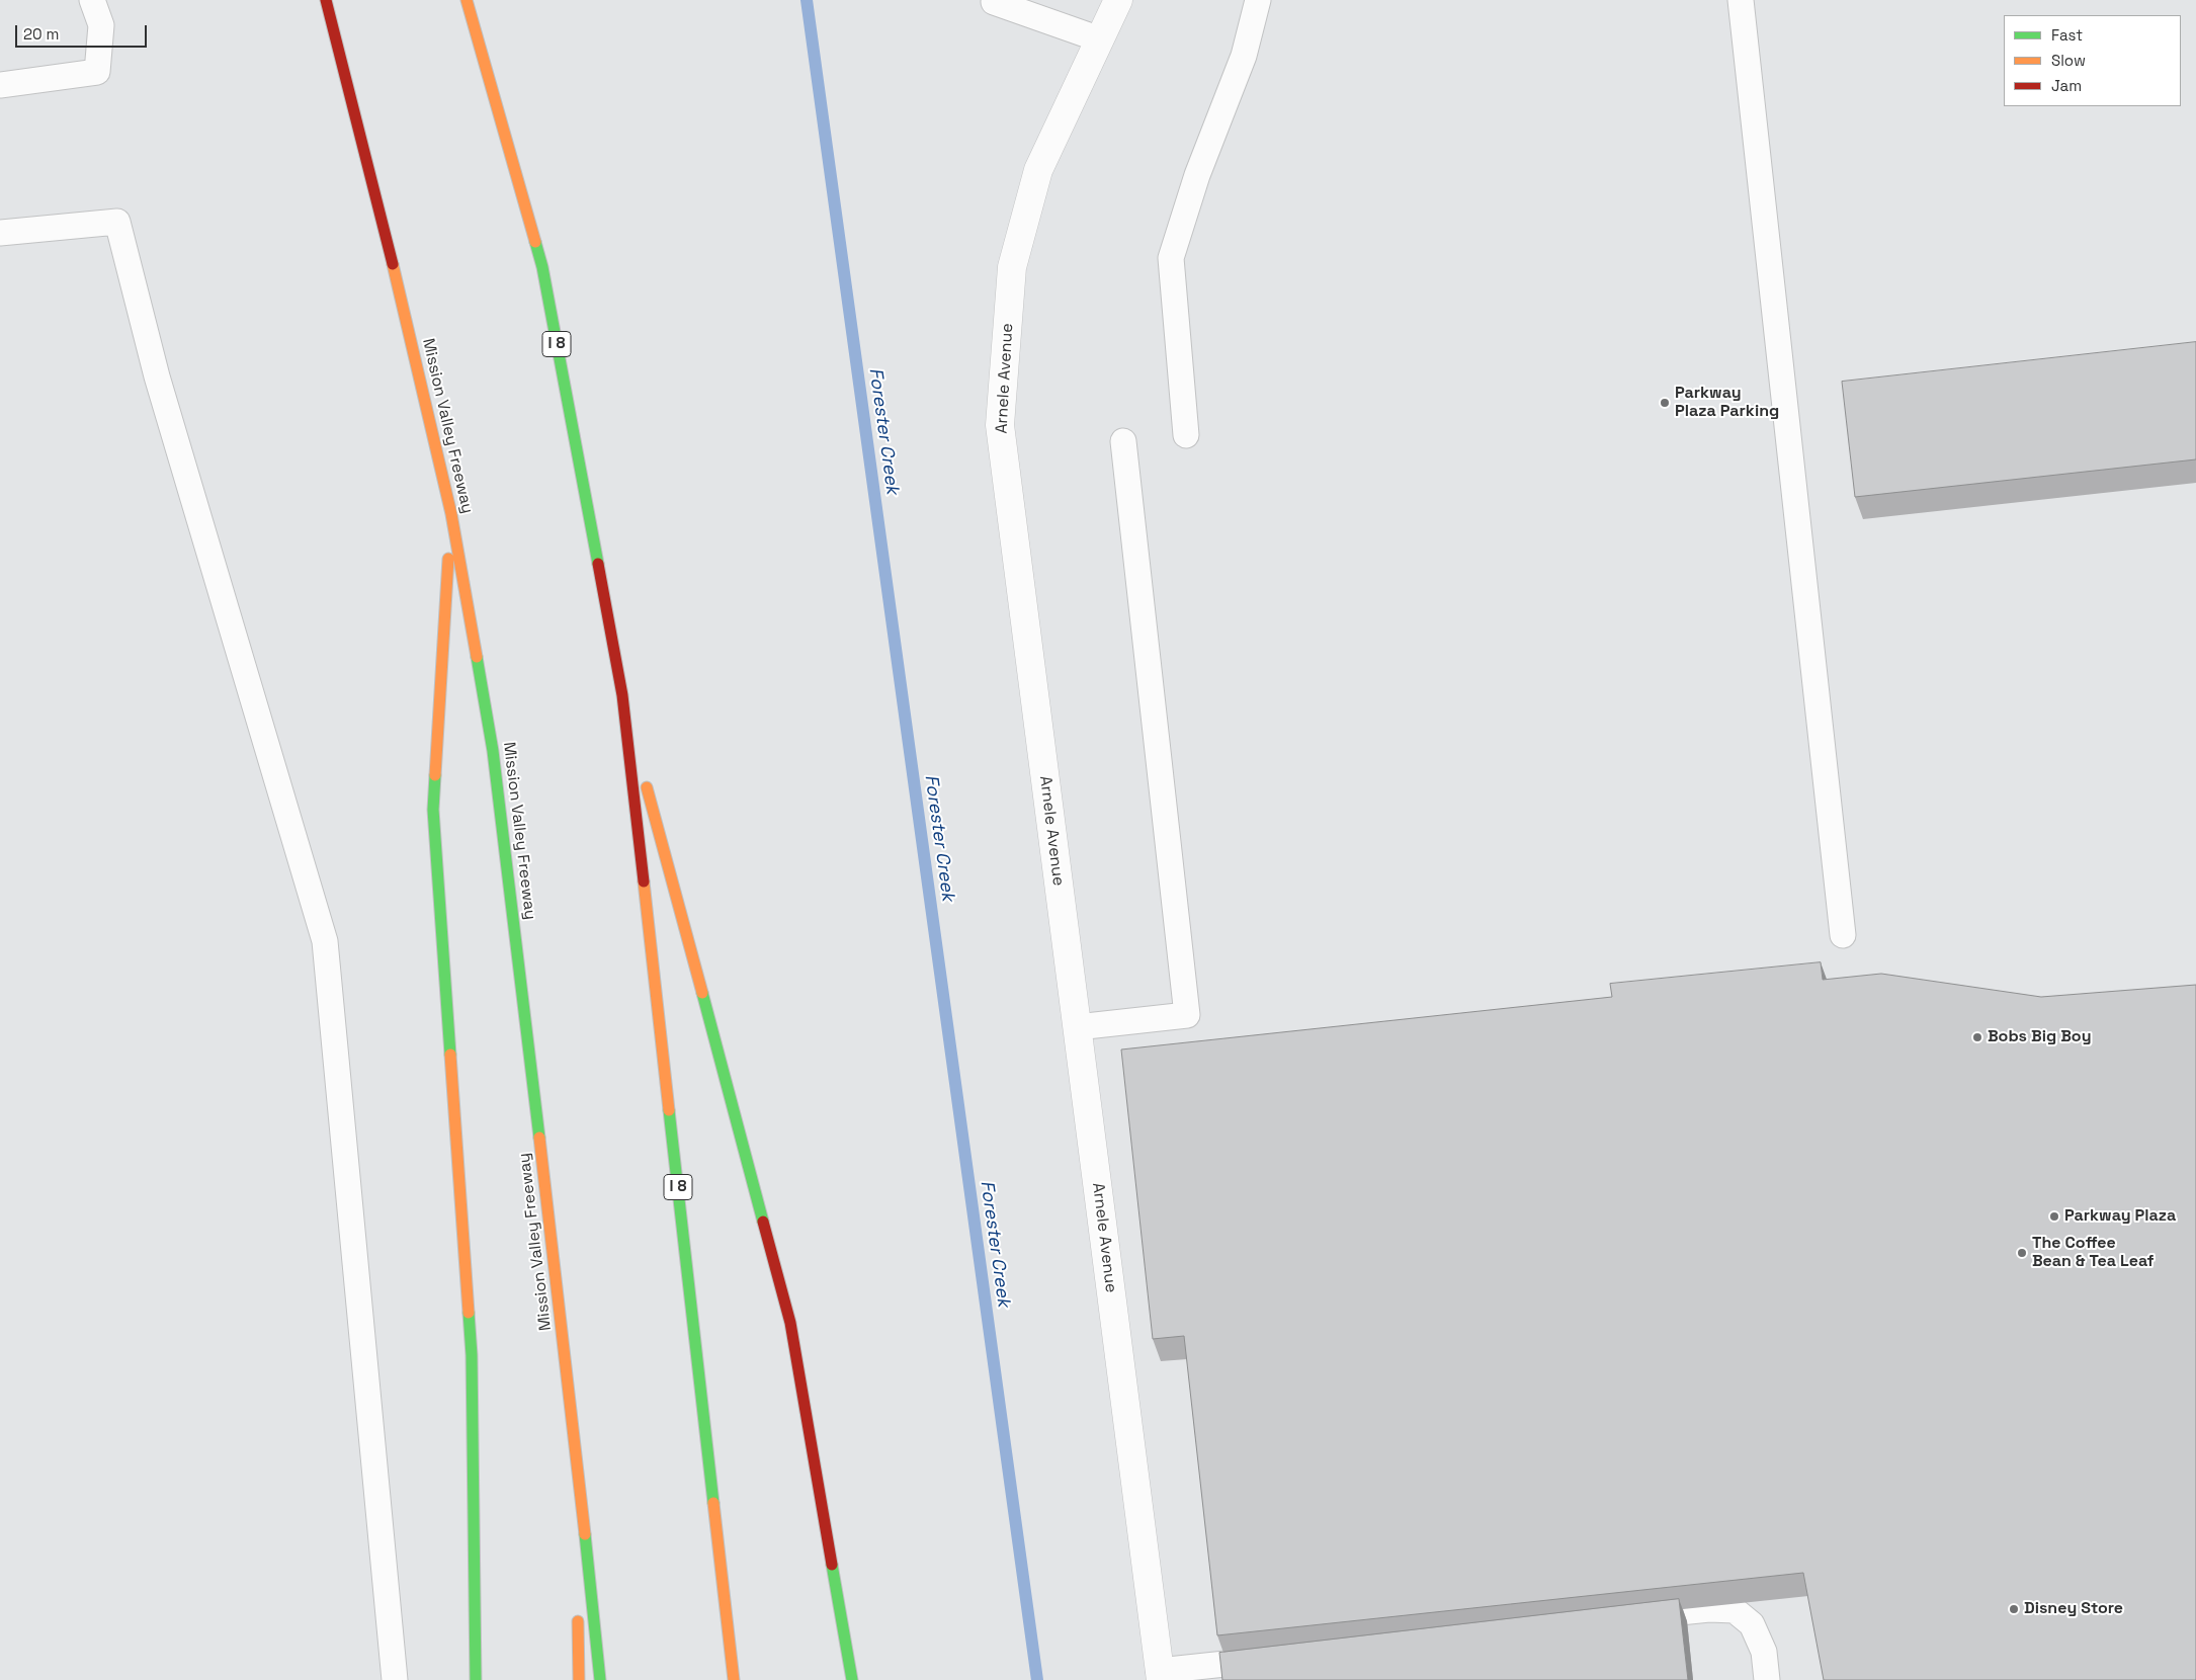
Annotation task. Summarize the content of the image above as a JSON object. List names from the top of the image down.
{
  "streets": {
    "highway": ["I 8", "Mission Valley Freeway"],
    "street": ["Arnele Avenue"]
  },
  "water": ["Forester Creek"],
  "places": [
    "Parkway Plaza Parking",
    "Bobs Big Boy",
    "Parkway Plaza",
    "The Coffee Bean & Tea Leaf",
    "Disney Store"
  ],
  "legend": ["Fast", "Slow", "Jam"],
  "scale_bar": "20 m"
}
